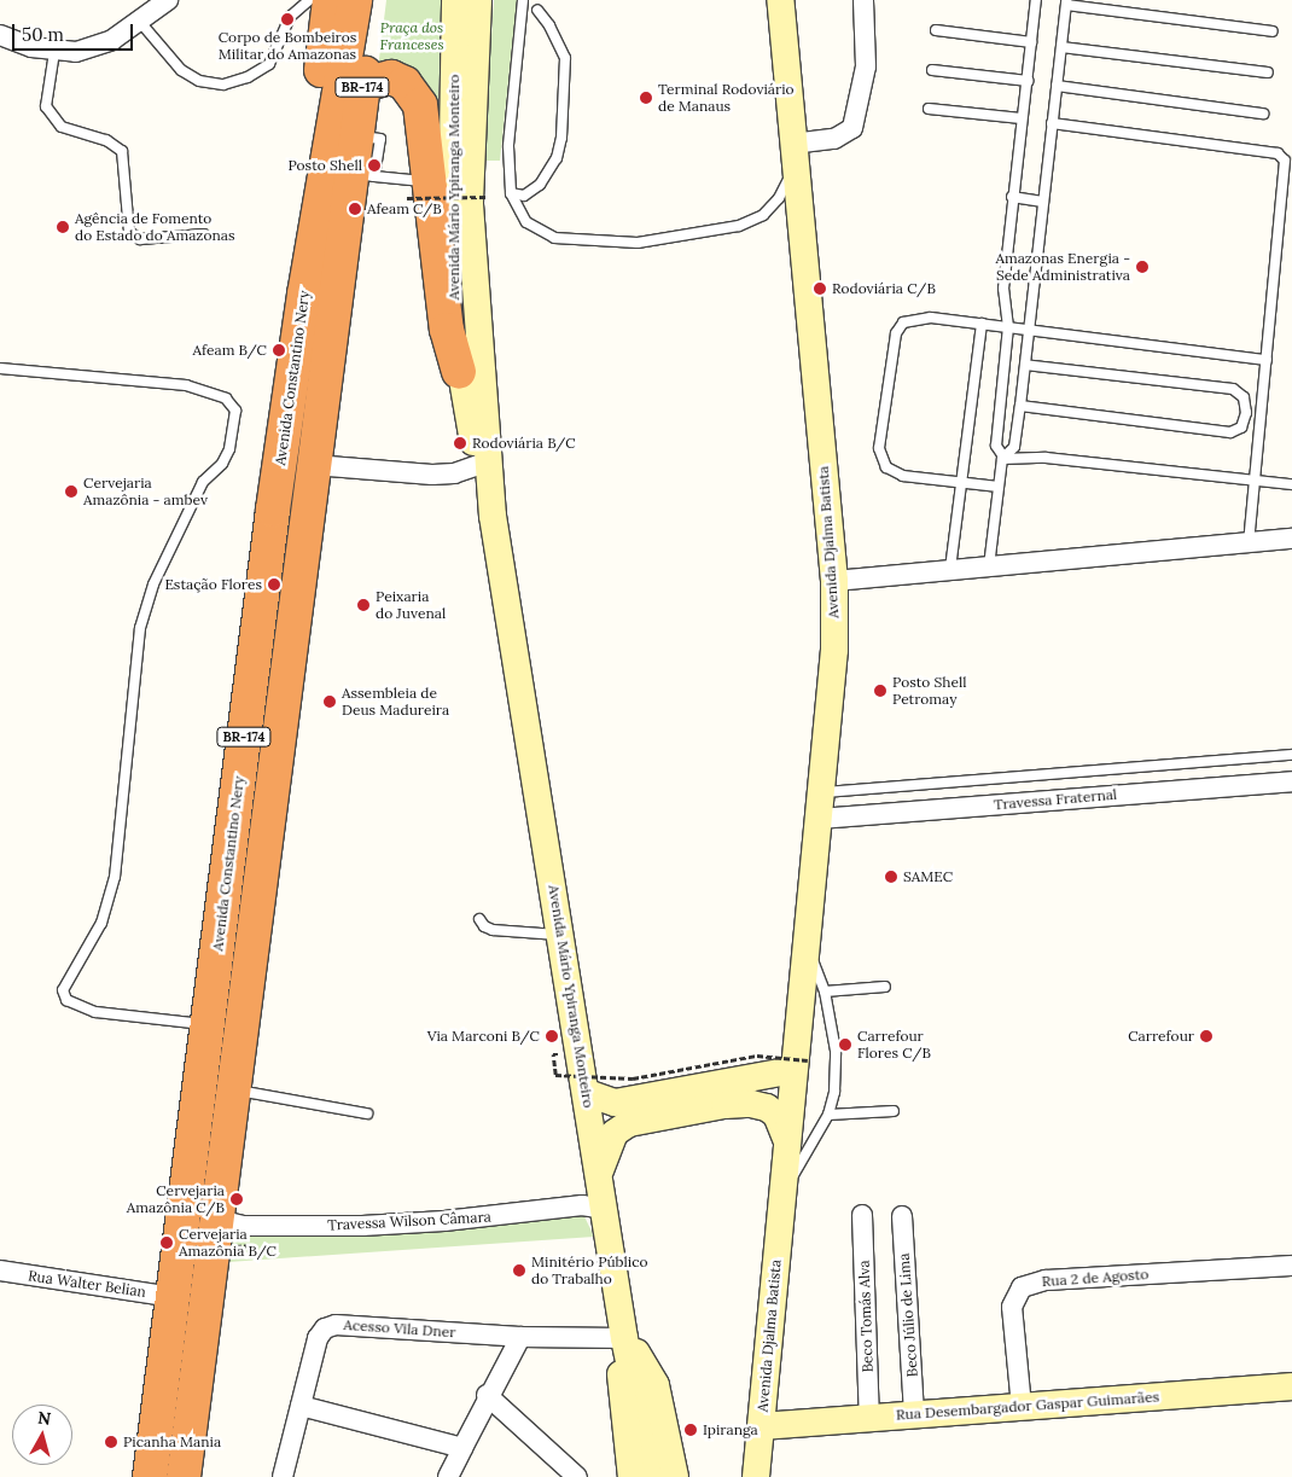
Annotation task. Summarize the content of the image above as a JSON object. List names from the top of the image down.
{
  "streets": {
    "highway": ["BR-174", "Avenida Constantino Nery"],
    "main road": ["Avenida Mário Ypiranga Monteiro", "Avenida Djalma Batista", "Rua Desembargador Gaspar Guimarães"],
    "street": [
      "Travessa Fraternal",
      "Travessa Wilson Câmara",
      "Rua 2 de Agosto",
      "Rua Walter Belian",
      "Beco Júlio de Lima",
      "Beco Tomás Alva",
      "Acesso Vila Dner"
    ]
  },
  "crossings": [
    ["Avenida Mário Ypiranga Monteiro", "Travessa Wilson Câmara"],
    ["Avenida Mário Ypiranga Monteiro", "Acesso Vila Dner"],
    ["Avenida Constantino Nery", "Travessa Wilson Câmara"],
    ["Avenida Constantino Nery", "Rua Walter Belian"],
    ["Avenida Djalma Batista", "Travessa Fraternal"],
    ["Avenida Djalma Batista", "Rua Desembargador Gaspar Guimarães"],
    ["Rua 2 de Agosto", "Rua Desembargador Gaspar Guimarães"],
    ["Beco Júlio de Lima", "Rua Desembargador Gaspar Guimarães"],
    ["Beco Tomás Alva", "Rua Desembargador Gaspar Guimarães"]
  ],
  "parks": ["Praça dos Franceses"],
  "places": [
    "Corpo de Bombeiros Militar do Amazonas",
    "Terminal Rodoviário de Manaus",
    "Posto Shell",
    "Afeam C/B",
    "Agência de Fomento do Estado do Amazonas",
    "Amazonas Energia - Sede Administrativa",
    "Rodoviária C/B",
    "Afeam B/C",
    "Rodoviária B/C",
    "Cervejaria Amazônia - ambev",
    "Estação Flores",
    "Peixaria do Juvenal",
    "Posto Shell Petromay",
    "Assembleia de Deus Madureira",
    "SAMEC",
    "Via Marconi B/C",
    "Carrefour",
    "Carrefour Flores C/B",
    "Cervejaria Amazônia C/B",
    "Cervejaria Amazônia B/C",
    "Minitério Público do Trabalho",
    "Ipiranga",
    "Picanha Mania"
  ],
  "scale_bar": "50 m",
  "north": "top"
}
